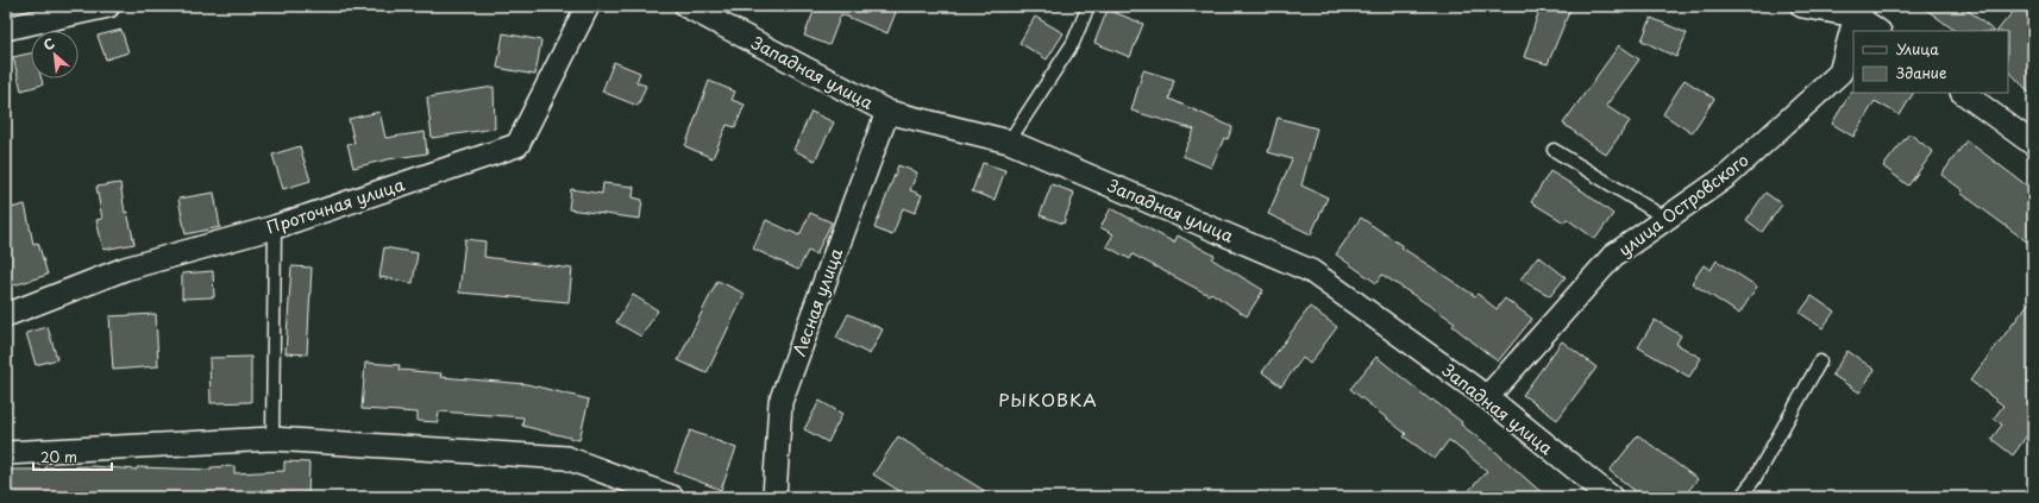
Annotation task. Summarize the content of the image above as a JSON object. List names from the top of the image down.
{
  "streets": {
    "street": [
      "Западная улица",
      "улица Островского",
      "Проточная улица",
      "Лесная улица"
    ]
  },
  "crossings": [
    ["Западная улица", "улица Островского"],
    ["Западная улица", "Лесная улица"]
  ],
  "districts": ["РЫКОВКА"],
  "legend": ["Улица", "Здание"],
  "scale_bar": "20 m",
  "north": "top left"
}
